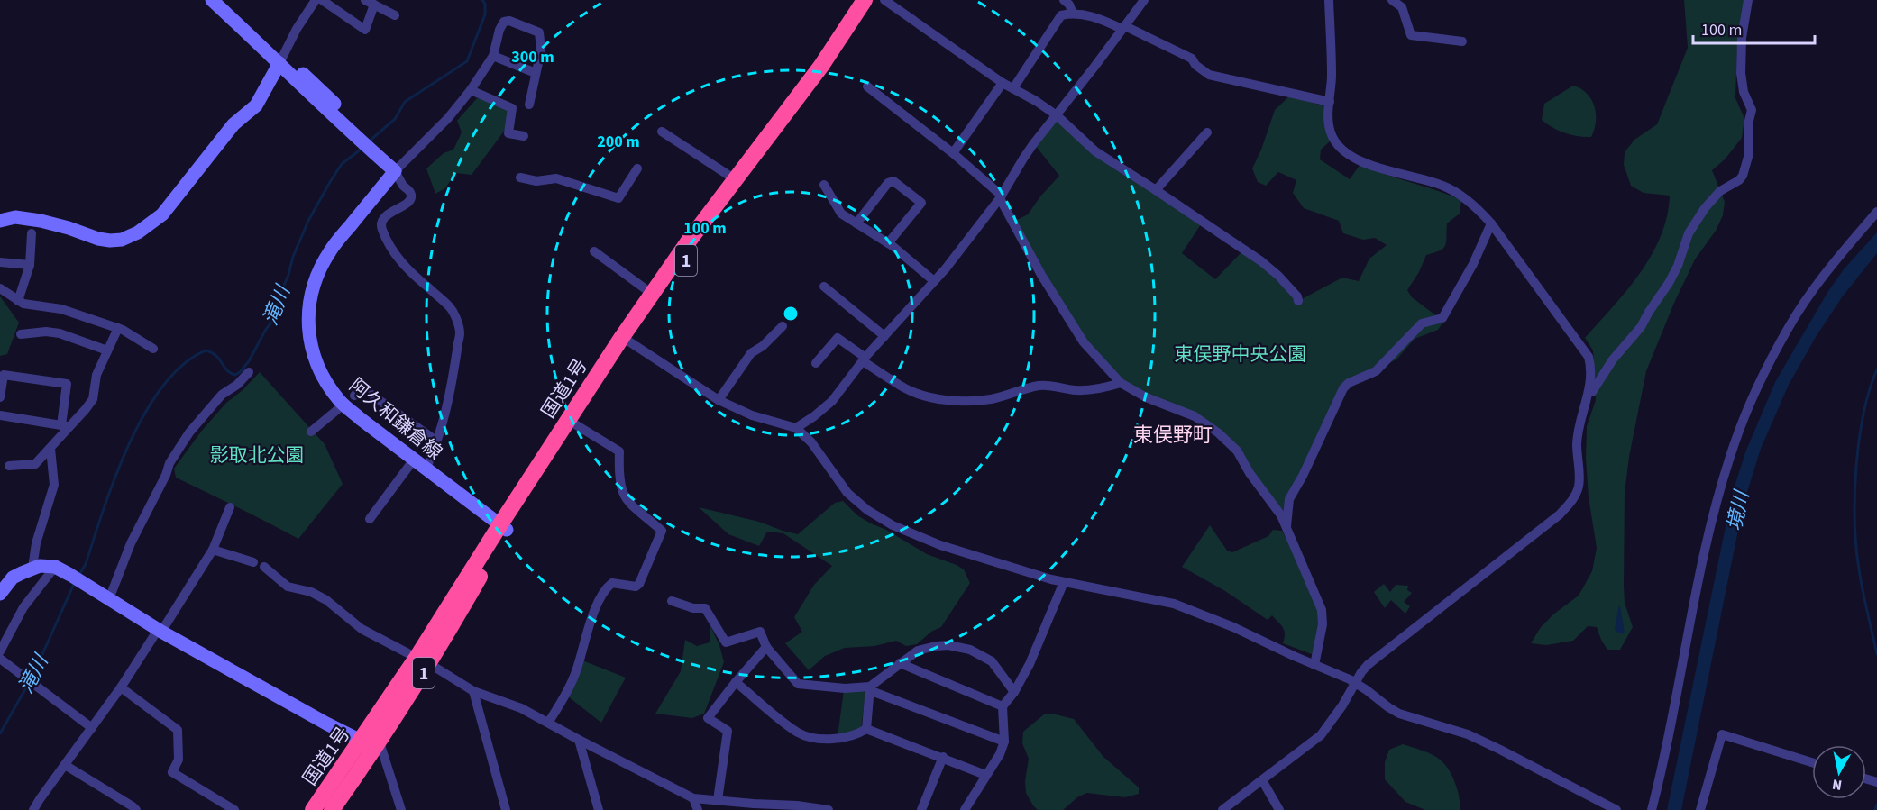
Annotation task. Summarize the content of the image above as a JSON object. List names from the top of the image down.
{
  "streets": {
    "highway": ["1", "国道1号"],
    "main road": ["阿久和鎌倉線"]
  },
  "crossings": [
    ["国道1号", "阿久和鎌倉線"]
  ],
  "districts": ["東俣野町"],
  "water": ["滝川", "境川"],
  "parks": ["東俣野中央公園", "影取北公園"],
  "scale_bar": "100 m",
  "north": "bottom",
  "rings": ["300 m", "200 m", "100 m"]
}
